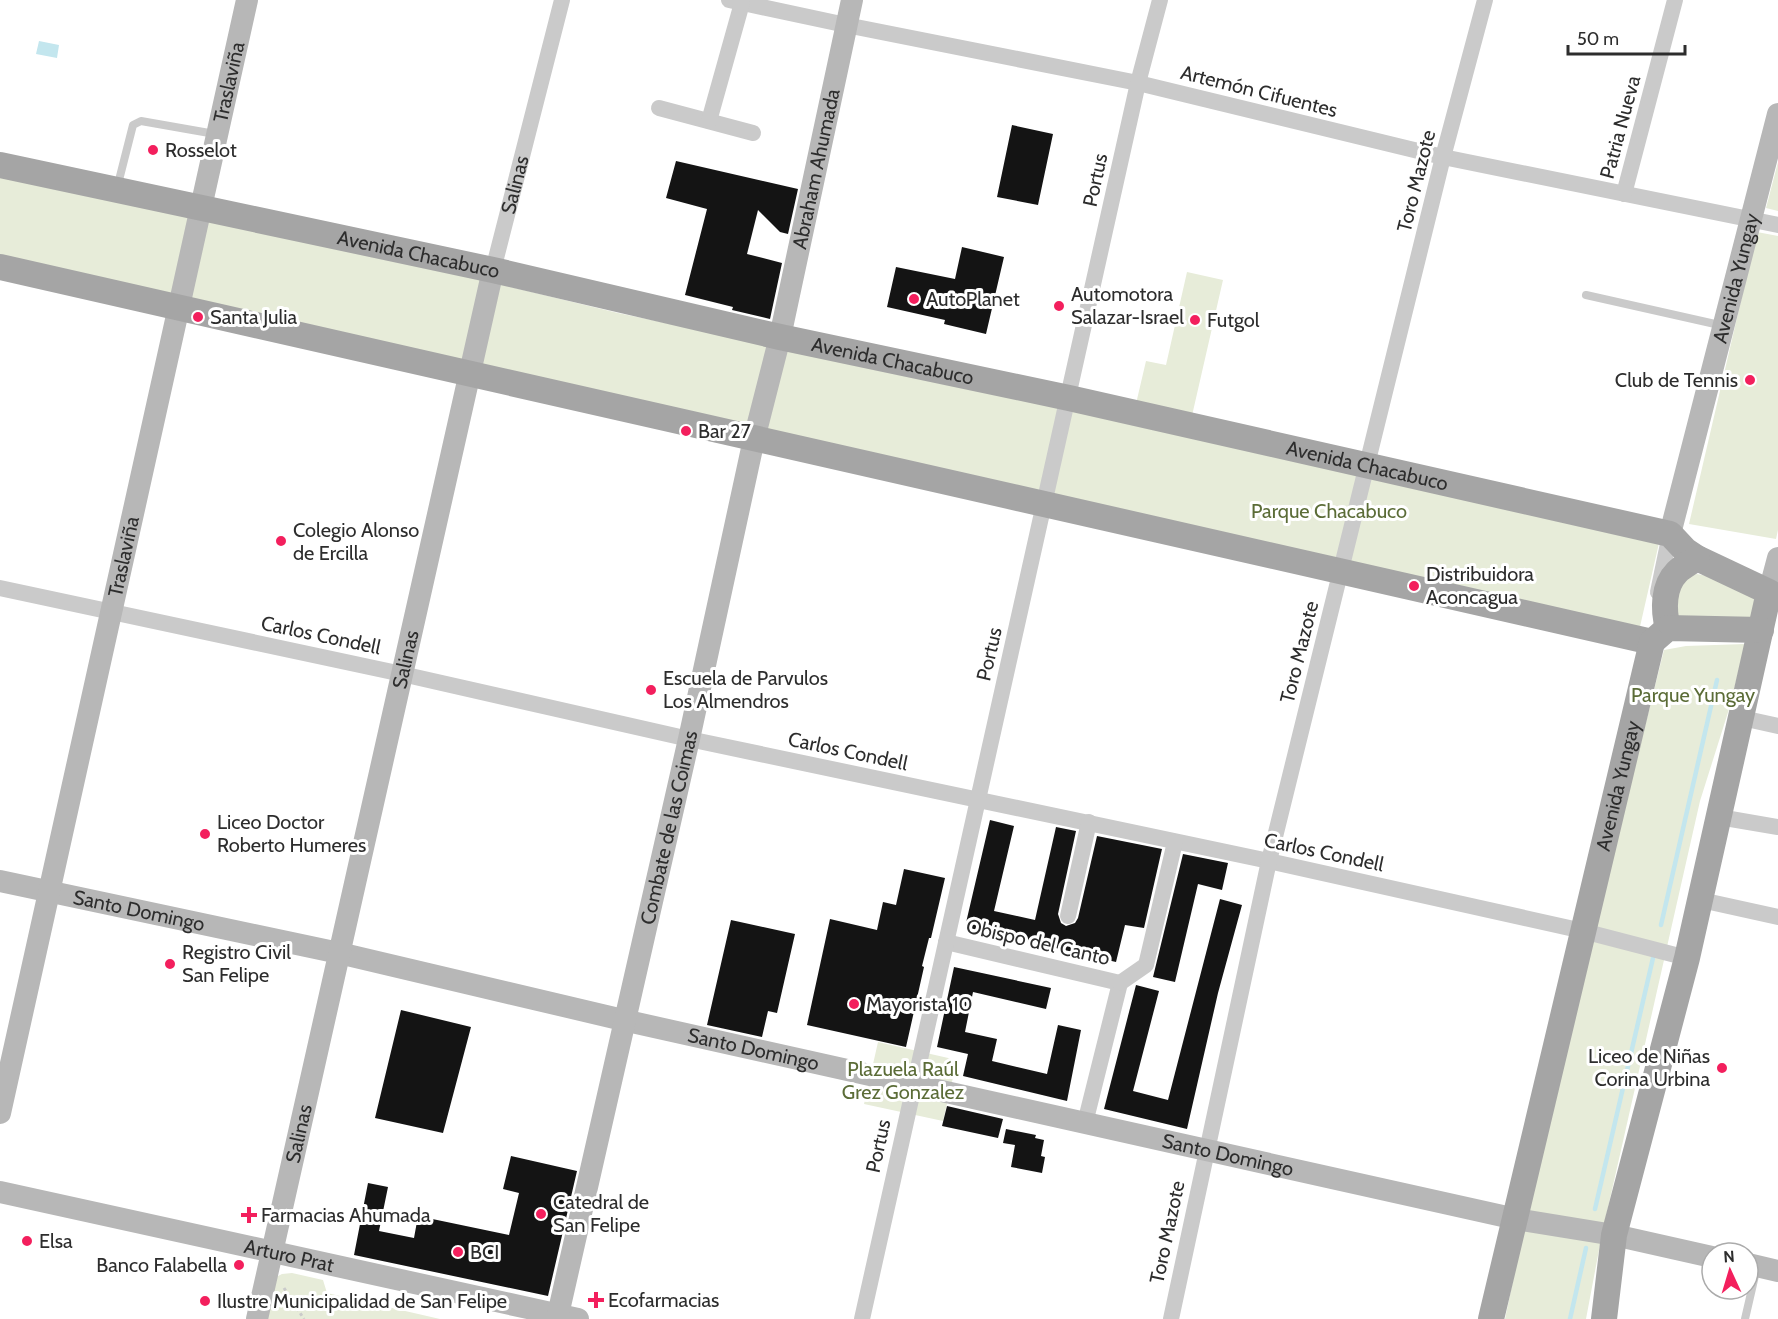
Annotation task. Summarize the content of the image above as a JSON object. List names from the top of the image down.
{
  "streets": {
    "main road": ["Avenida Chacabuco", "Avenida Yungay"],
    "street": [
      "Traslaviña",
      "Artemón Cifuentes",
      "Patria Nueva",
      "Abraham Ahumada",
      "Portus",
      "Toro Mazote",
      "Salinas",
      "Carlos Condell",
      "Combate de las Coimas",
      "Santo Domingo",
      "Obispo del Canto",
      "Arturo Prat"
    ]
  },
  "crossings": [
    ["Traslaviña", "Avenida Chacabuco"],
    ["Traslaviña", "Carlos Condell"],
    ["Traslaviña", "Santo Domingo"],
    ["Artemón Cifuentes", "Patria Nueva"],
    ["Artemón Cifuentes", "Abraham Ahumada"],
    ["Artemón Cifuentes", "Portus"],
    ["Artemón Cifuentes", "Toro Mazote"],
    ["Artemón Cifuentes", "Avenida Yungay"],
    ["Abraham Ahumada", "Avenida Chacabuco"],
    ["Abraham Ahumada", "Combate de las Coimas"],
    ["Portus", "Avenida Chacabuco"],
    ["Portus", "Carlos Condell"],
    ["Portus", "Santo Domingo"],
    ["Portus", "Obispo del Canto"],
    ["Toro Mazote", "Avenida Chacabuco"],
    ["Toro Mazote", "Carlos Condell"],
    ["Toro Mazote", "Santo Domingo"],
    ["Salinas", "Avenida Chacabuco"],
    ["Salinas", "Carlos Condell"],
    ["Salinas", "Santo Domingo"],
    ["Salinas", "Arturo Prat"],
    ["Avenida Chacabuco", "Avenida Yungay"],
    ["Avenida Chacabuco", "Combate de las Coimas"],
    ["Avenida Yungay", "Carlos Condell"],
    ["Avenida Yungay", "Santo Domingo"],
    ["Carlos Condell", "Combate de las Coimas"],
    ["Combate de las Coimas", "Santo Domingo"],
    ["Combate de las Coimas", "Arturo Prat"],
    ["Santo Domingo", "Obispo del Canto"]
  ],
  "parks": ["Parque Chacabuco", "Parque Yungay", "Plazuela Raúl Grez Gonzalez"],
  "places": {
    "other": [
      "Rosselot",
      "AutoPlanet",
      "Automotora Salazar-Israel",
      "Santa Julia",
      "Futgol",
      "Club de Tennis",
      "Bar 27",
      "Colegio Alonso de Ercilla",
      "Distribuidora Aconcagua",
      "Escuela de Parvulos Los Almendros",
      "Liceo Doctor Roberto Humeres",
      "Registro Civil San Felipe",
      "Mayorista 10",
      "Liceo de Niñas Corina Urbina",
      "Catedral de San Felipe",
      "Elsa",
      "BCI",
      "Banco Falabella",
      "Ilustre Municipalidad de San Felipe"
    ],
    "health": ["Farmacias Ahumada", "Ecofarmacias"]
  },
  "scale_bar": "50 m",
  "north": "top"
}
